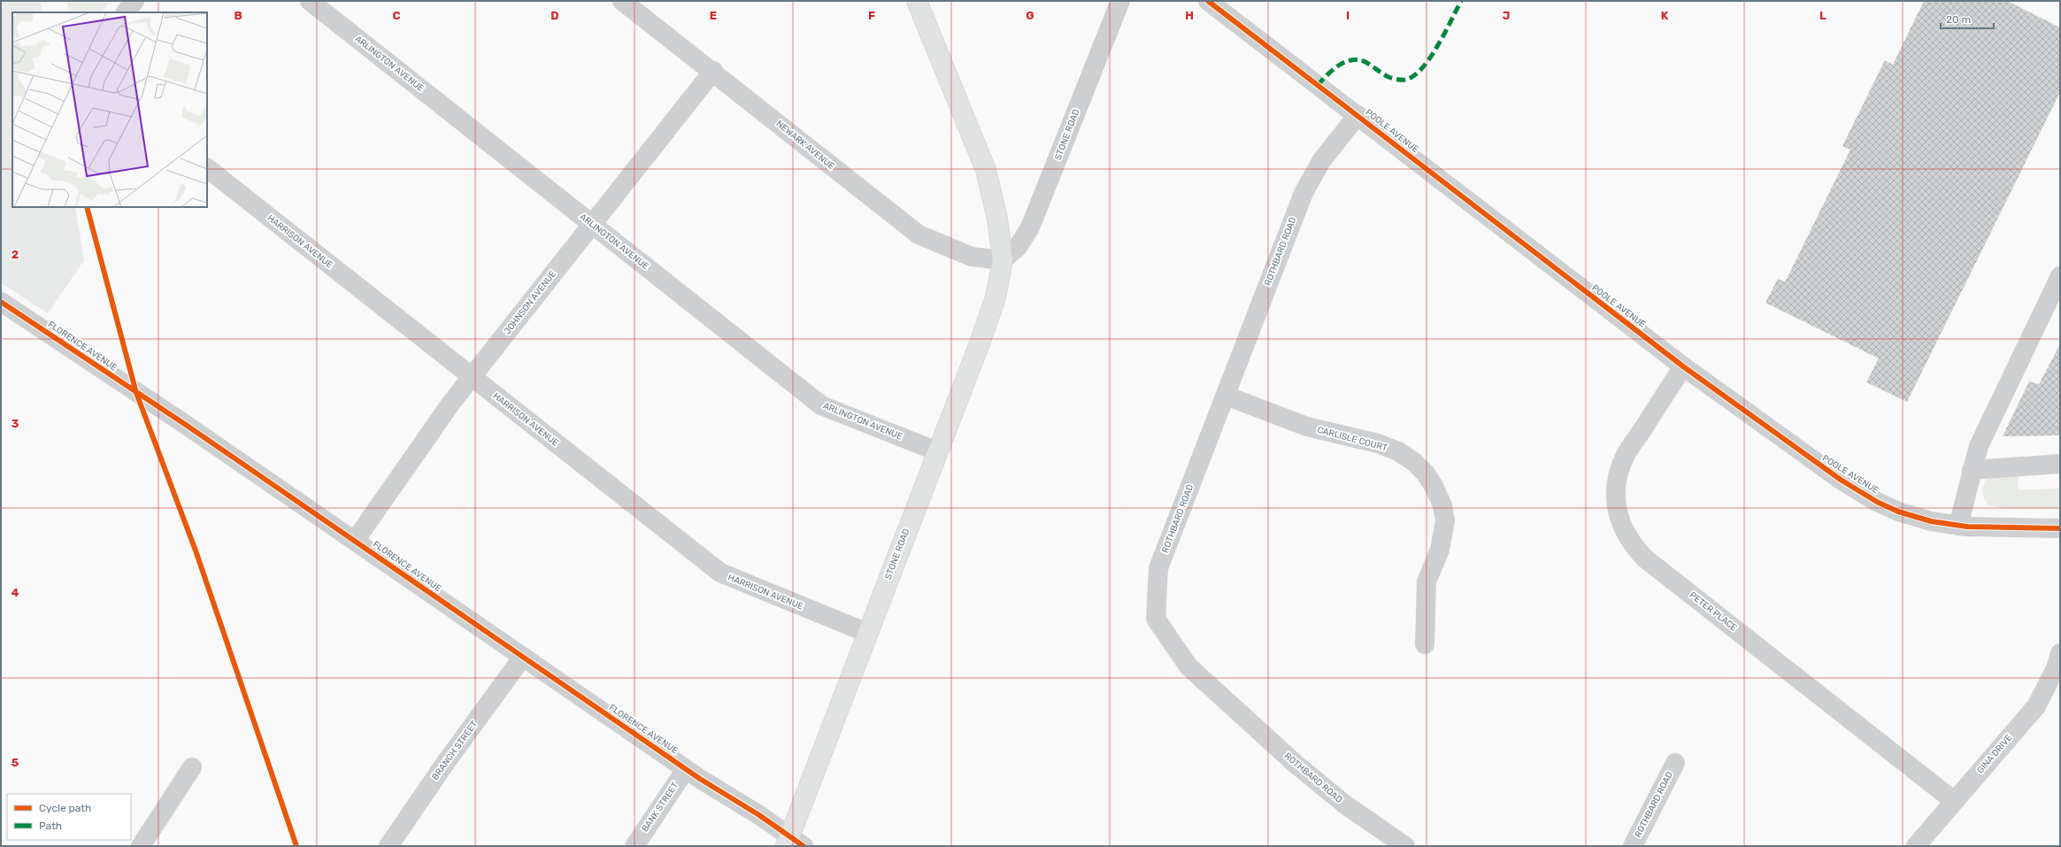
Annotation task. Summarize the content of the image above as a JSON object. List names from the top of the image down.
{
  "streets": {
    "main road": ["STONE ROAD"],
    "street": [
      "ARLINGTON AVENUE",
      "POOLE AVENUE",
      "NEWARK AVENUE",
      "HARRISON AVENUE",
      "ROTHBARD ROAD",
      "JOHNSON AVENUE",
      "FLORENCE AVENUE",
      "CARLISLE COURT",
      "PETER PLACE",
      "BRANCH STREET",
      "GINA DRIVE",
      "BANK STREET"
    ]
  },
  "crossings": [
    ["ARLINGTON AVENUE", "STONE ROAD"],
    ["ARLINGTON AVENUE", "JOHNSON AVENUE"],
    ["POOLE AVENUE", "ROTHBARD ROAD"],
    ["POOLE AVENUE", "PETER PLACE"],
    ["STONE ROAD", "NEWARK AVENUE"],
    ["STONE ROAD", "HARRISON AVENUE"],
    ["STONE ROAD", "FLORENCE AVENUE"],
    ["NEWARK AVENUE", "JOHNSON AVENUE"],
    ["HARRISON AVENUE", "JOHNSON AVENUE"],
    ["ROTHBARD ROAD", "CARLISLE COURT"],
    ["JOHNSON AVENUE", "FLORENCE AVENUE"],
    ["FLORENCE AVENUE", "BRANCH STREET"],
    ["FLORENCE AVENUE", "BANK STREET"],
    ["PETER PLACE", "GINA DRIVE"]
  ],
  "legend": ["Cycle path", "Path"],
  "scale_bar": "20 m",
  "grid": {
    "columns": [
      "B",
      "C",
      "D",
      "E",
      "F",
      "G",
      "H",
      "I",
      "J",
      "K",
      "L"
    ],
    "rows": [
      "2",
      "3",
      "4",
      "5"
    ]
  }
}
